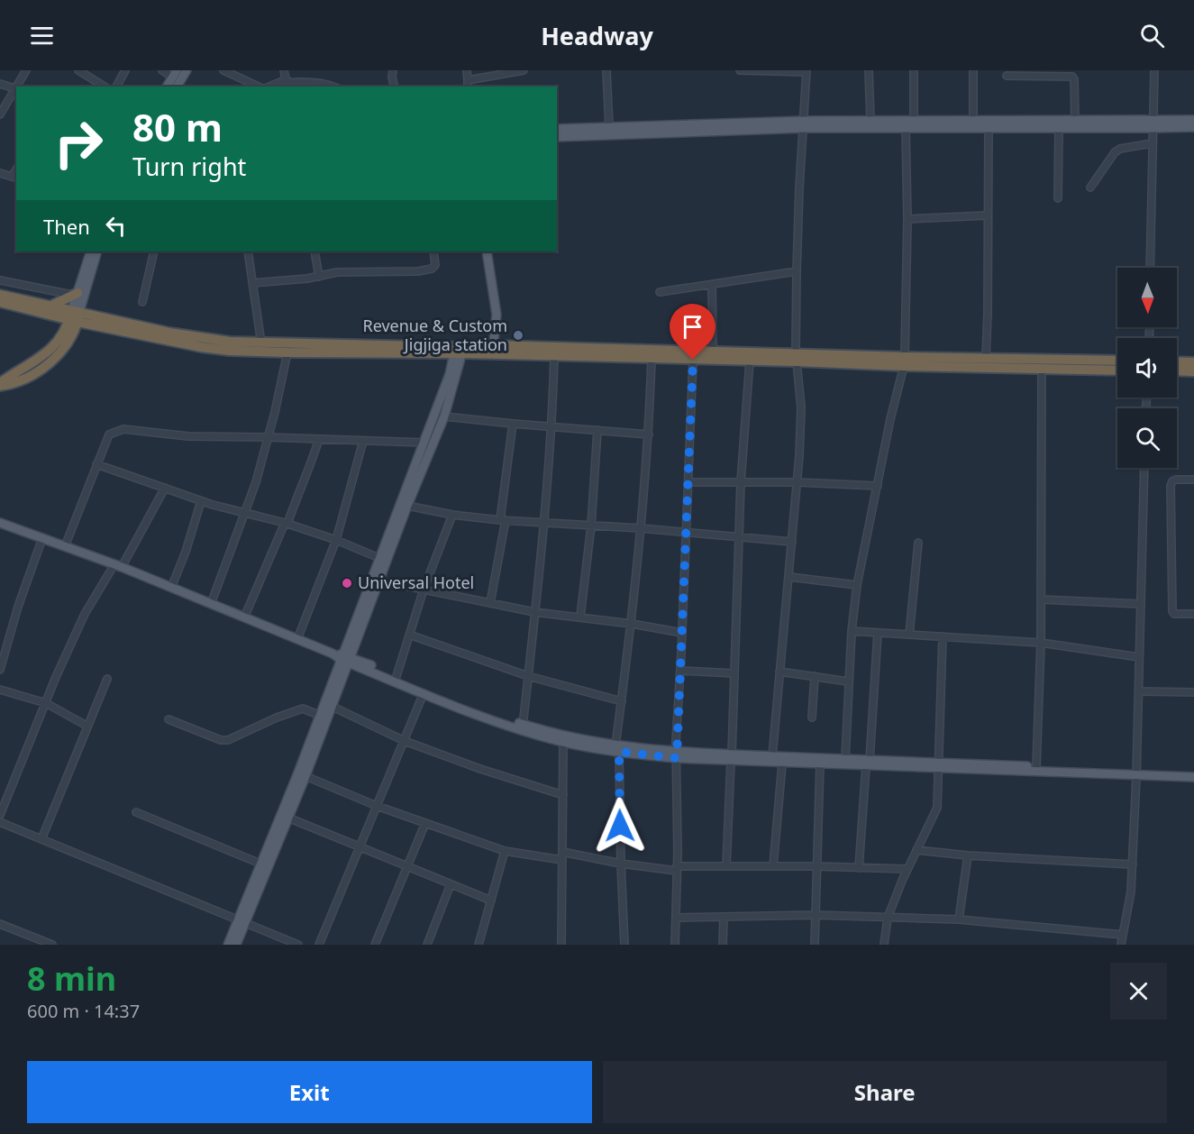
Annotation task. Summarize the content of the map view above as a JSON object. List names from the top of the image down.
{
  "places": ["Revenue & Custom Jigjiga station", "Universal Hotel"],
  "north": "bottom",
  "page": {
    "header": "Headway",
    "turn": ["80 m", "Turn right"],
    "then": "Then",
    "heading": ["8 min", "600 m · 14:37"],
    "buttons": ["Exit", "Share"]
  }
}
